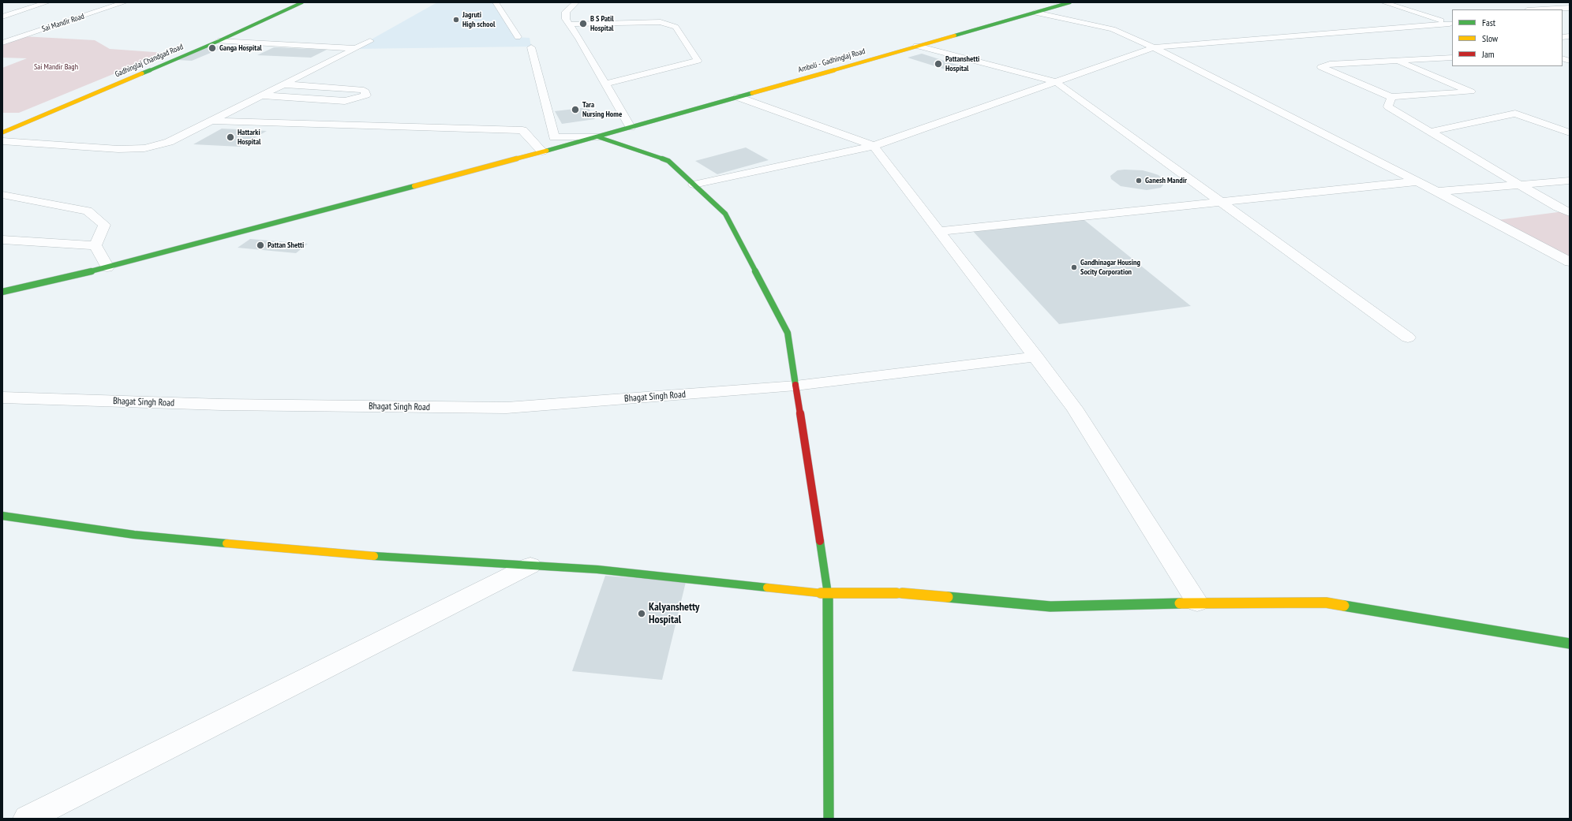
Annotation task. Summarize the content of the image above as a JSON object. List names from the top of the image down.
{
  "streets": {
    "main road": ["Gadhinglaj Chandgad Road", "Amboli - Gadhinglaj Road"],
    "street": ["Sai Mandir Road", "Bhagat Singh Road"]
  },
  "parks": ["Sai Mandir Bagh"],
  "places": [
    "Jagruti High school",
    "B S Patil Hospital",
    "Ganga Hospital",
    "Pattanshetti Hospital",
    "Tara Nursing Home",
    "Hattarki Hospital",
    "Ganesh Mandir",
    "Pattan Shetti",
    "Gandhinagar Housing Socity Corporation",
    "Kalyanshetty Hospital"
  ],
  "legend": ["Fast", "Slow", "Jam"]
}
